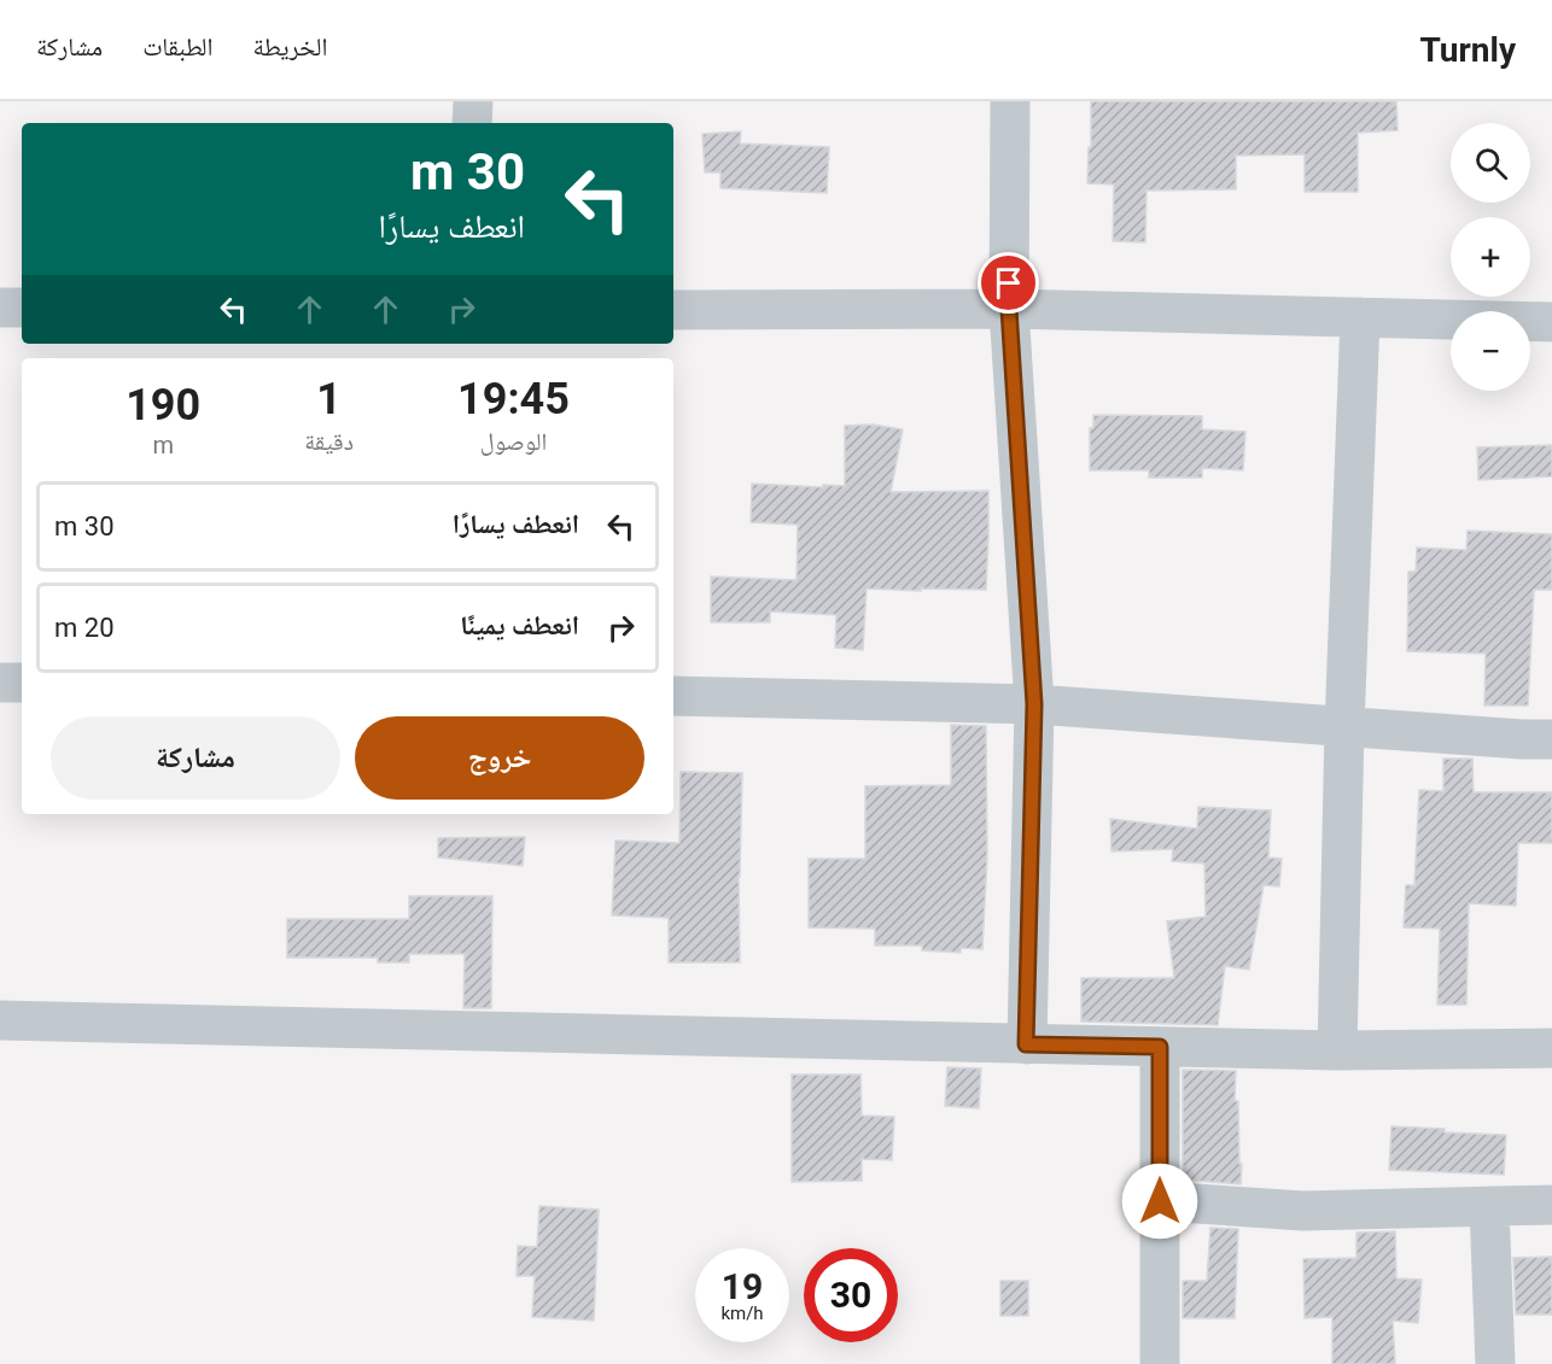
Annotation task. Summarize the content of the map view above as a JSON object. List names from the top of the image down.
{
  "page": {
    "header": "Turnly",
    "nav": ["الخريطة", "الطبقات", "مشاركة"],
    "map_buttons": ["+", "−"],
    "turn": ["30 m", "انعطف يسارًا"],
    "eta": [
      "19:45",
      "الوصول",
      "1",
      "دقيقة",
      "190",
      "m"
    ],
    "list": [
      {
        "name": "انعطف يسارًا",
        "value": "30 m"
      },
      {
        "name": "انعطف يمينًا",
        "value": "20 m"
      }
    ],
    "buttons": ["خروج", "مشاركة"],
    "speed": "19 km/h",
    "limit": "30"
  }
}
